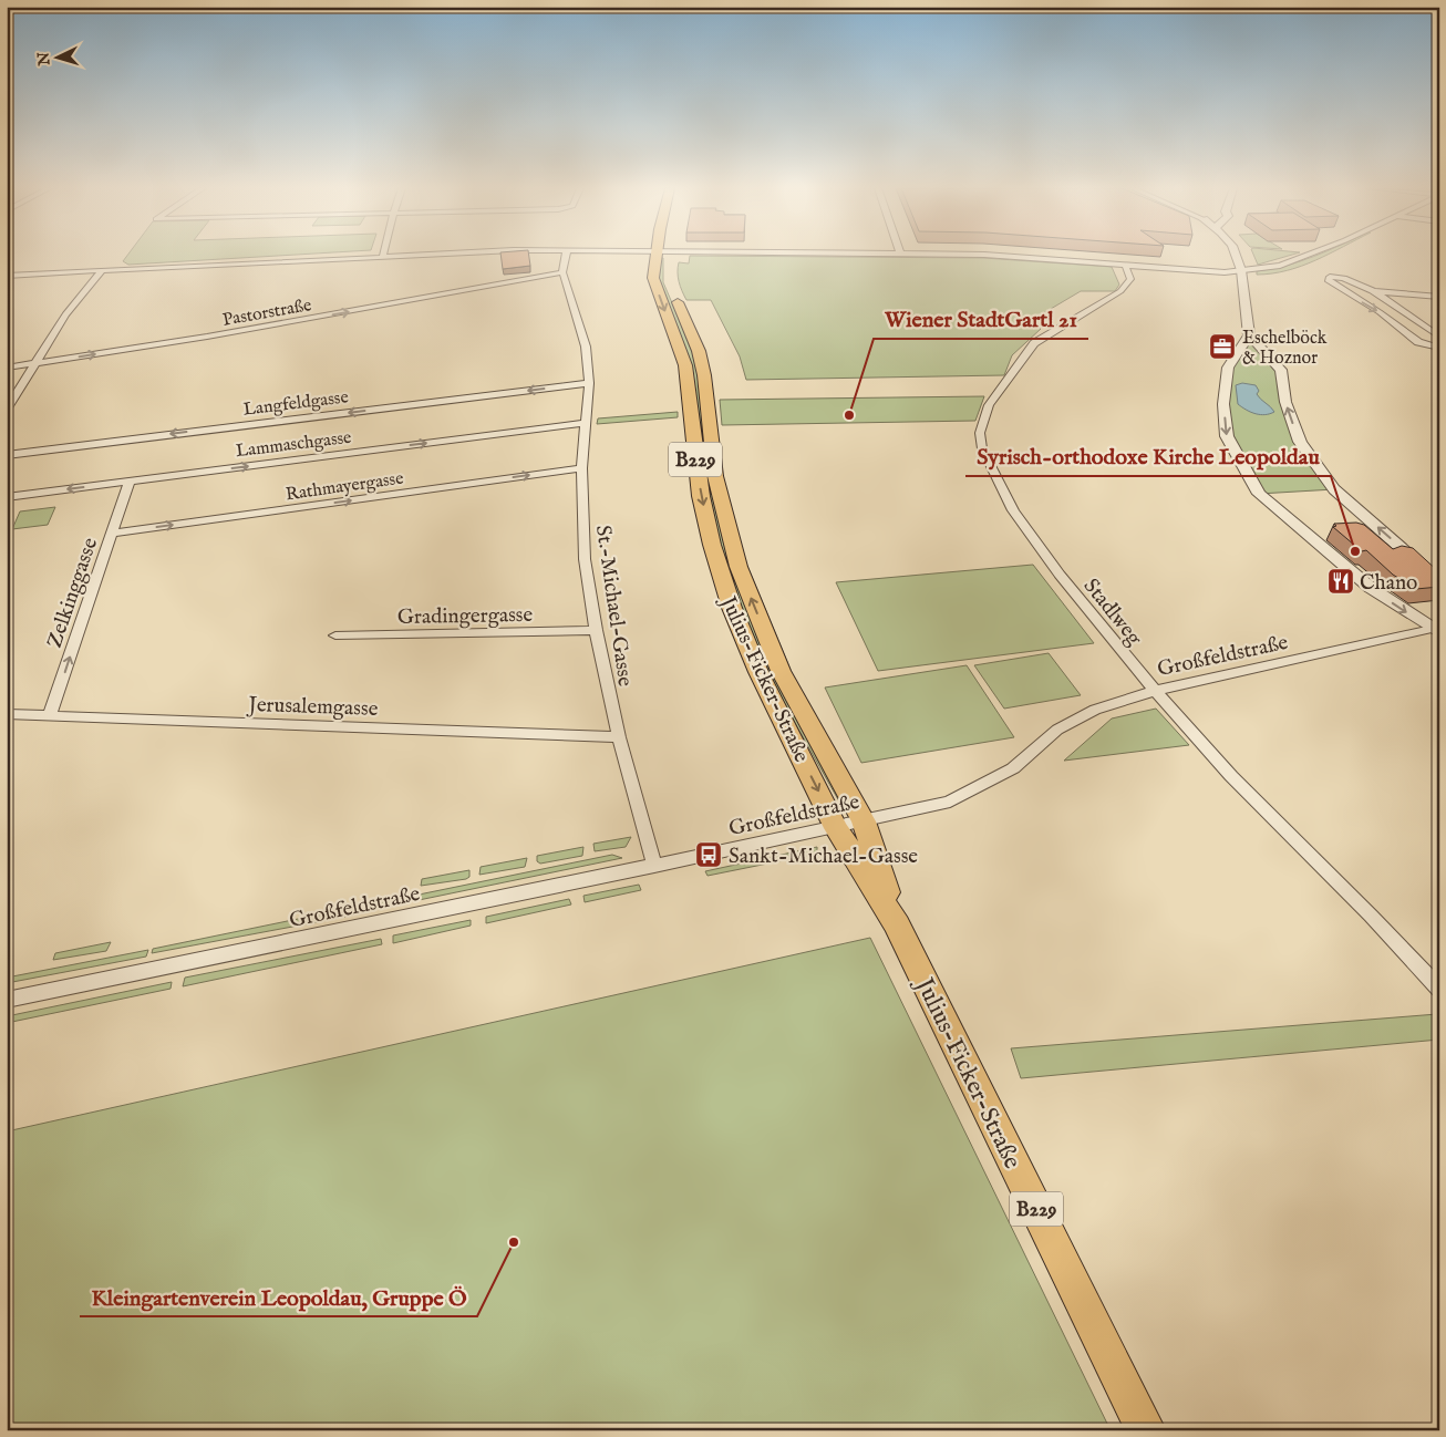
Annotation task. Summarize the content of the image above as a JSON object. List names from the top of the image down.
{
  "streets": {
    "main road": ["B229", "Julius-Ficker-Straße"],
    "street": [
      "Pastorstraße",
      "Langfeldgasse",
      "Lammaschgasse",
      "Rathmayergasse",
      "Zelkinggasse",
      "St.-Michael-Gasse",
      "Stadlweg",
      "Gradingergasse",
      "Großfeldstraße",
      "Jerusalemgasse"
    ]
  },
  "crossings": [
    ["Pastorstraße", "St.-Michael-Gasse"],
    ["Langfeldgasse", "St.-Michael-Gasse"],
    ["Lammaschgasse", "Zelkinggasse"],
    ["Lammaschgasse", "St.-Michael-Gasse"],
    ["Rathmayergasse", "Zelkinggasse"],
    ["Rathmayergasse", "St.-Michael-Gasse"],
    ["Zelkinggasse", "Jerusalemgasse"],
    ["St.-Michael-Gasse", "Gradingergasse"],
    ["St.-Michael-Gasse", "Großfeldstraße"],
    ["St.-Michael-Gasse", "Jerusalemgasse"],
    ["Stadlweg", "Großfeldstraße"],
    ["Großfeldstraße", "Julius-Ficker-Straße"]
  ],
  "one_way": ["Langfeldgasse", "Rathmayergasse", "Zelkinggasse"],
  "places": {
    "office": ["Eschelböck & Hoznor"],
    "other": ["Wiener StadtGartl 21", "Syrisch-orthodoxe Kirche Leopoldau", "Kleingartenverein Leopoldau, Gruppe Ö"],
    "restaurant": ["Chano"],
    "bus stop": ["Sankt-Michael-Gasse"]
  },
  "north": "left"
}
